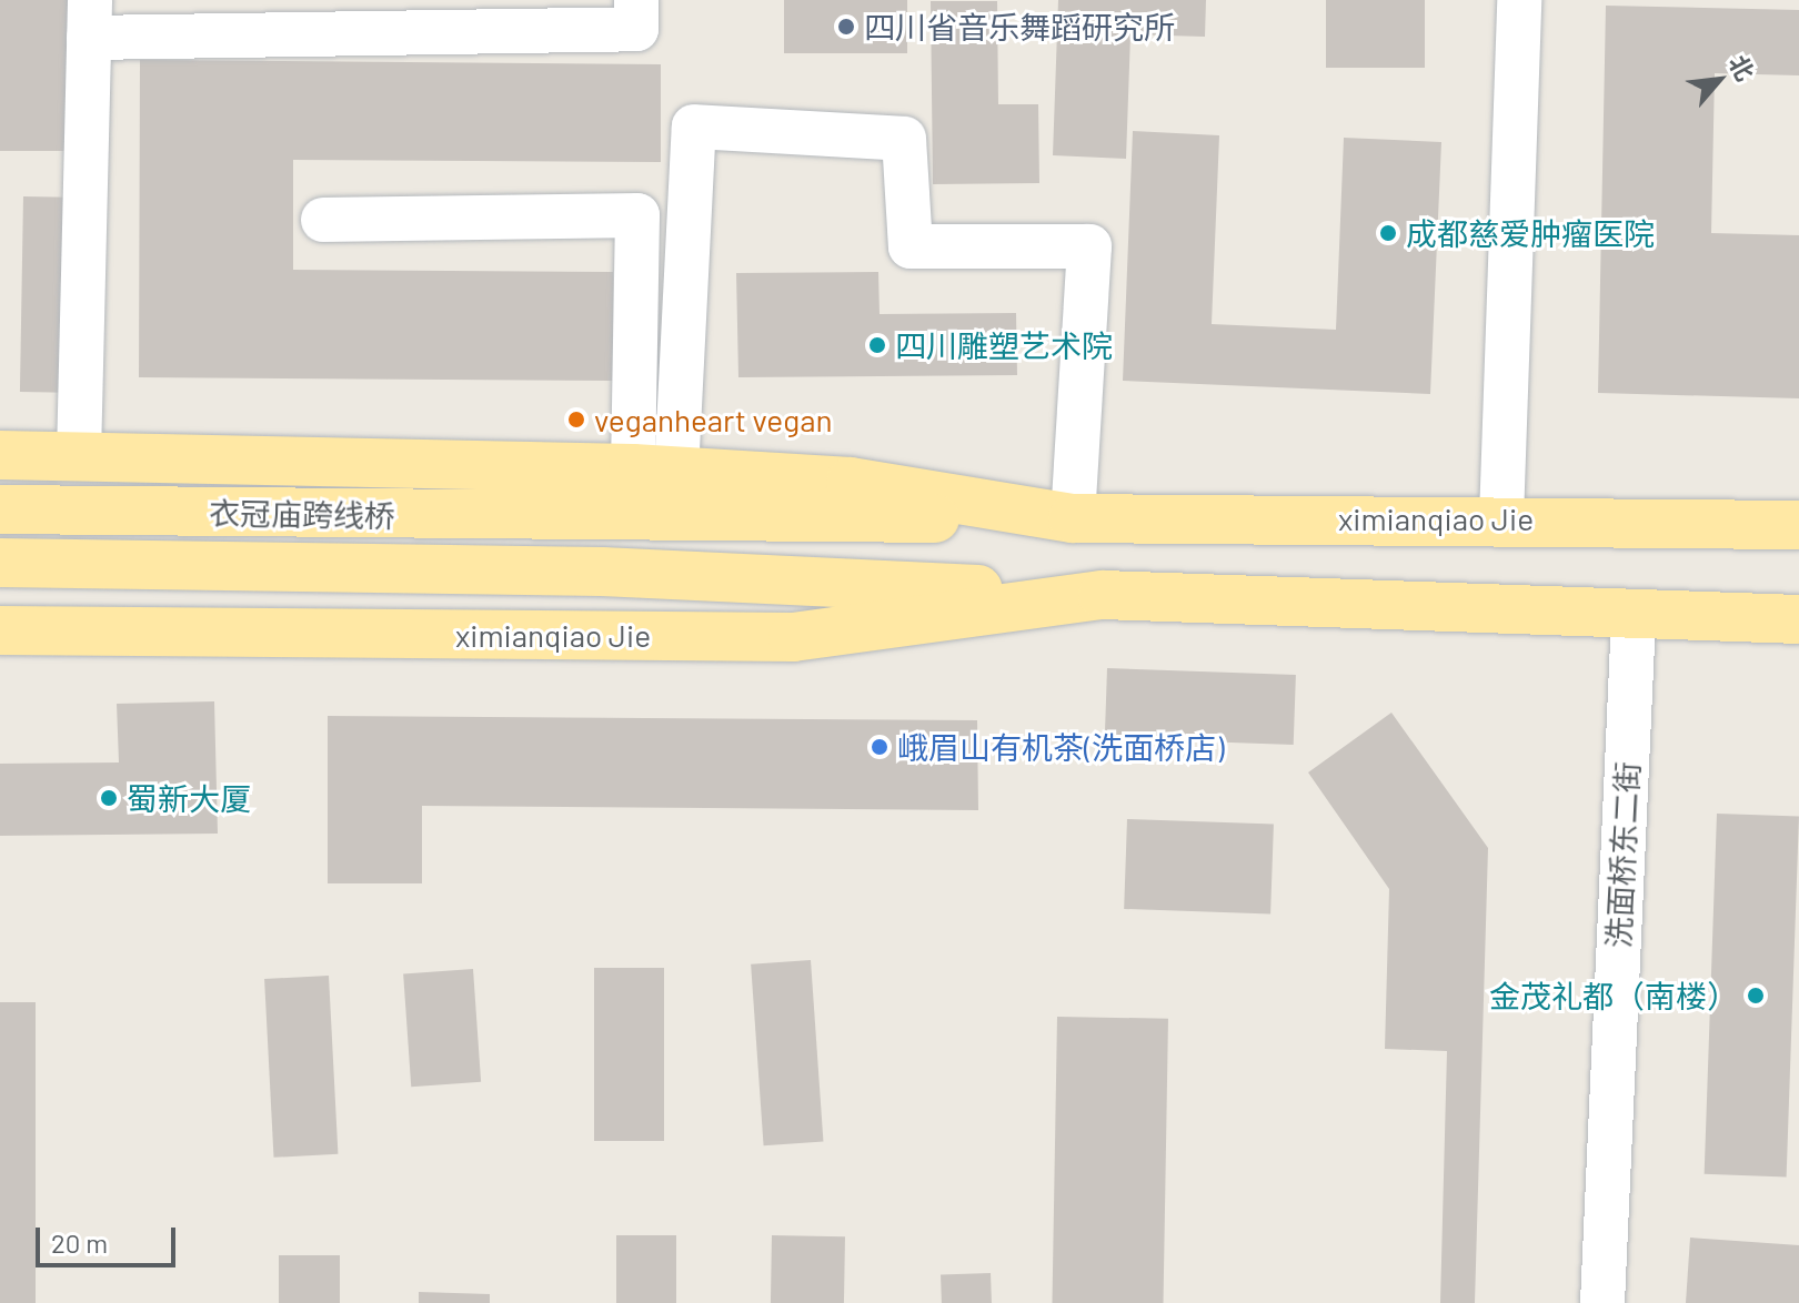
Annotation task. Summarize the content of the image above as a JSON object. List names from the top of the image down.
{
  "streets": {
    "main road": ["衣冠庙跨线桥", "ximianqiao Jie"],
    "street": ["洗面桥东二街"]
  },
  "crossings": [
    ["衣冠庙跨线桥", "ximianqiao Jie"],
    ["ximianqiao Jie", "洗面桥东二街"]
  ],
  "places": [
    "四川省音乐舞蹈研究所",
    "成都慈爱肿瘤医院",
    "四川雕塑艺术院",
    "veganheart vegan",
    "峨眉山有机茶(洗面桥店)",
    "蜀新大厦",
    "金茂礼都（南楼）"
  ],
  "scale_bar": "20 m",
  "north": "top right"
}
